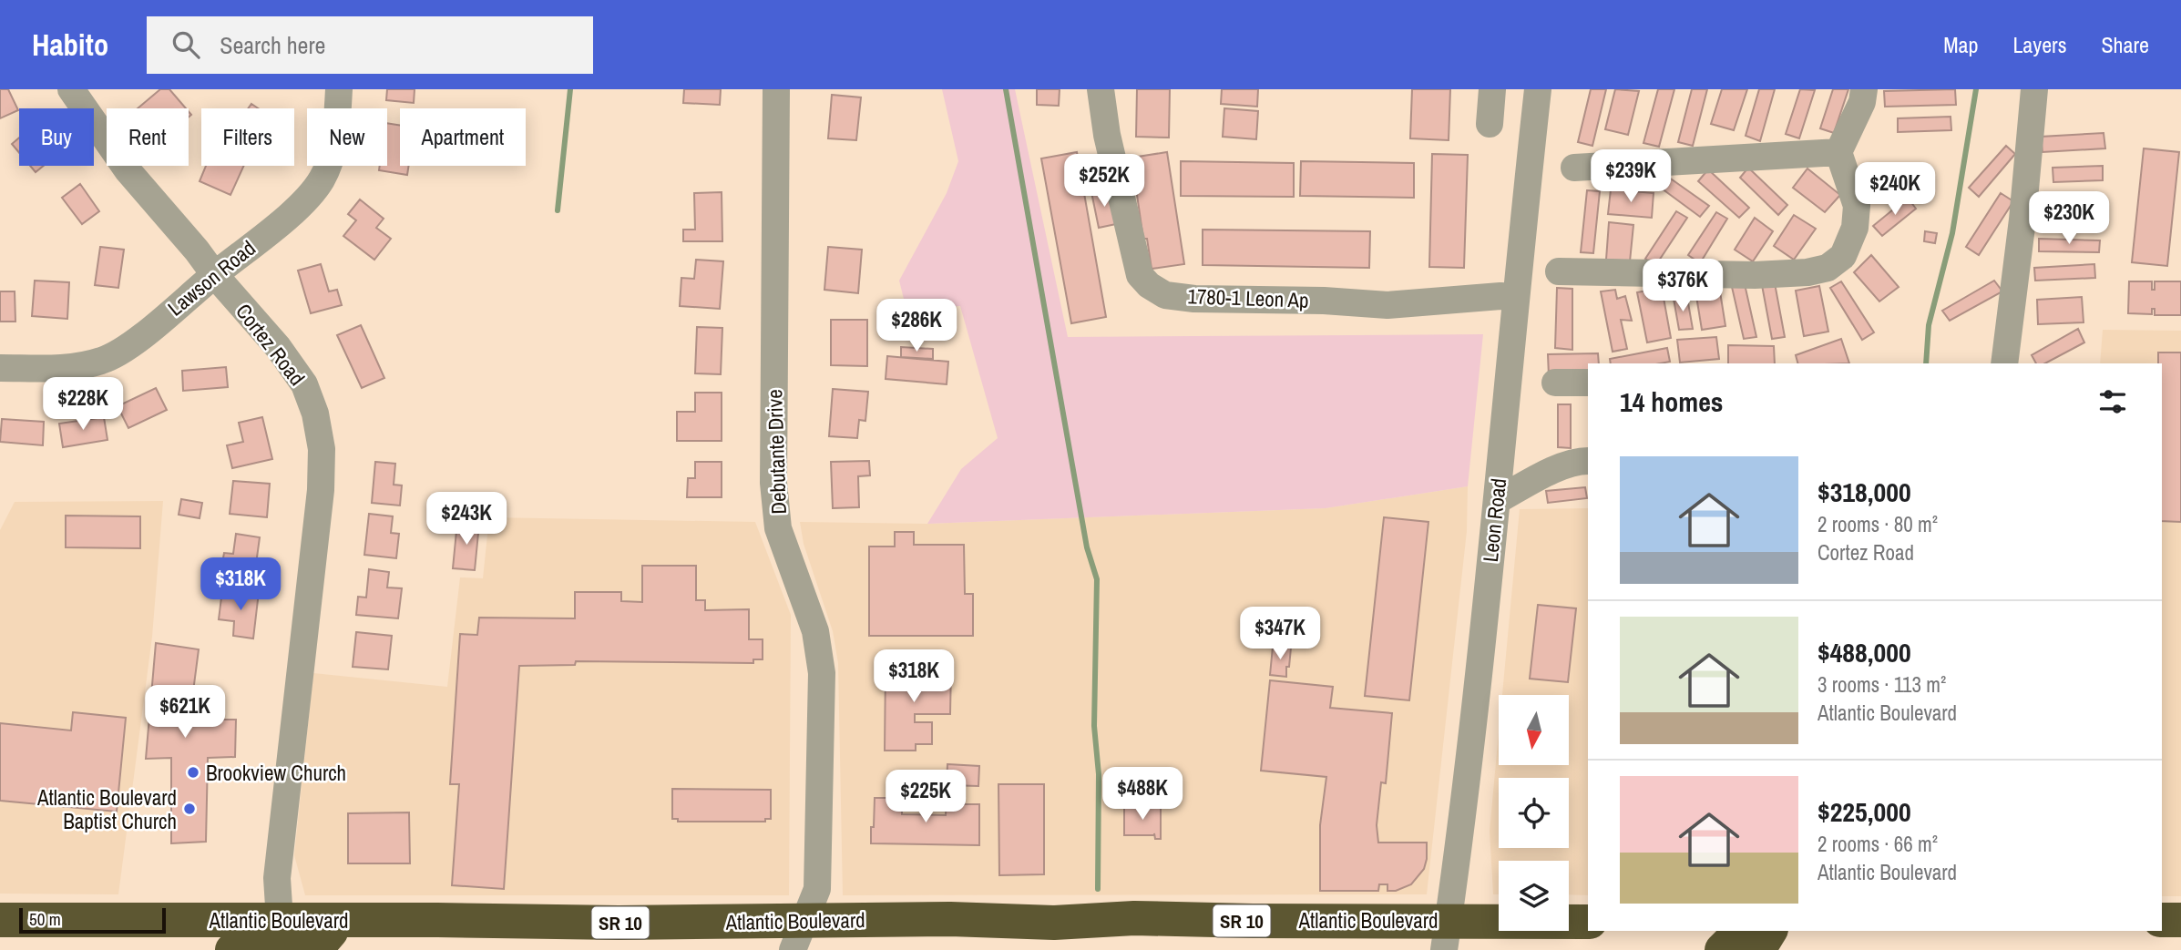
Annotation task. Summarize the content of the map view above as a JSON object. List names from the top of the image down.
{
  "streets": {
    "highway": ["Atlantic Boulevard", "SR 10"],
    "street": [
      "Lawson Road",
      "1780-1 Leon Ap",
      "Cortez Road",
      "Debutante Drive",
      "Leon Road"
    ]
  },
  "crossings": [
    ["Lawson Road", "Cortez Road"],
    ["1780-1 Leon Ap", "Leon Road"],
    ["Cortez Road", "Atlantic Boulevard"],
    ["Debutante Drive", "Atlantic Boulevard"],
    ["Leon Road", "Atlantic Boulevard"]
  ],
  "places": ["Brookview Church", "Atlantic Boulevard Baptist Church"],
  "scale_bar": "50 m",
  "north": "bottom",
  "page": {
    "header": "Habito",
    "search": "Search here",
    "nav": ["Map", "Layers", "Share"],
    "chip": [
      "Buy",
      "Rent",
      "Filters",
      "New",
      "Apartment"
    ],
    "price": [
      "$239K",
      "$252K",
      "$240K",
      "$230K",
      "$376K",
      "$286K",
      "$228K",
      "$243K",
      "$318K",
      "$347K",
      "$318K",
      "$621K",
      "$488K",
      "$225K"
    ],
    "heading": "14 homes",
    "list": [
      {
        "name": "$318,000",
        "note": "2 rooms · 80 m² · Cortez Road"
      },
      {
        "name": "$488,000",
        "note": "3 rooms · 113 m² · Atlantic Boulevard"
      },
      {
        "name": "$225,000",
        "note": "2 rooms · 66 m² · Atlantic Boulevard"
      }
    ],
    "scale": "50 m"
  }
}
